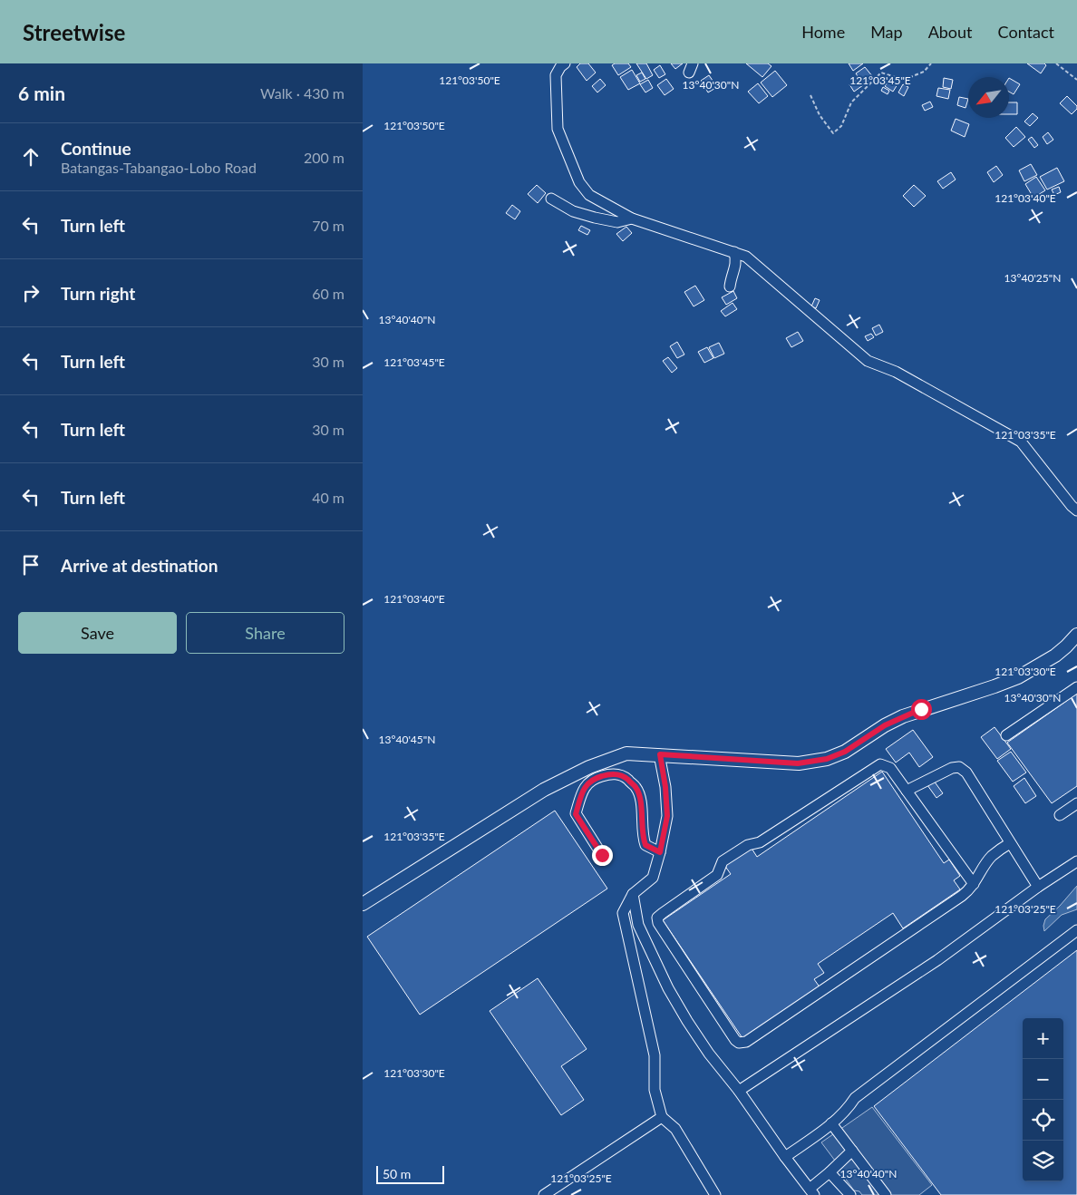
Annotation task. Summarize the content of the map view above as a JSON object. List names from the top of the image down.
{
  "scale_bar": "50 m",
  "north": "bottom left",
  "page": {
    "header": "Streetwise",
    "nav": [
      "Home",
      "Map",
      "About",
      "Contact"
    ],
    "heading": ["6 min", "Walk · 430 m"],
    "list": [
      ["Continue", "Batangas-Tabangao-Lobo Road", "200 m"],
      ["Turn left", "70 m"],
      ["Turn right", "60 m"],
      ["Turn left", "30 m"],
      ["Turn left", "30 m"],
      ["Turn left", "40 m"],
      "Arrive at destination"
    ],
    "buttons": ["Save", "Share"],
    "map_buttons": ["+", "−"],
    "scale": "50 m"
  },
  "coordinates": [
    "121°03'50\"E",
    "121°03'45\"E",
    "13°40'30\"N",
    "121°03'40\"E",
    "13°40'25\"N",
    "13°40'40\"N",
    "121°03'35\"E",
    "121°03'30\"E",
    "13°40'45\"N",
    "121°03'25\"E"
  ]
}
